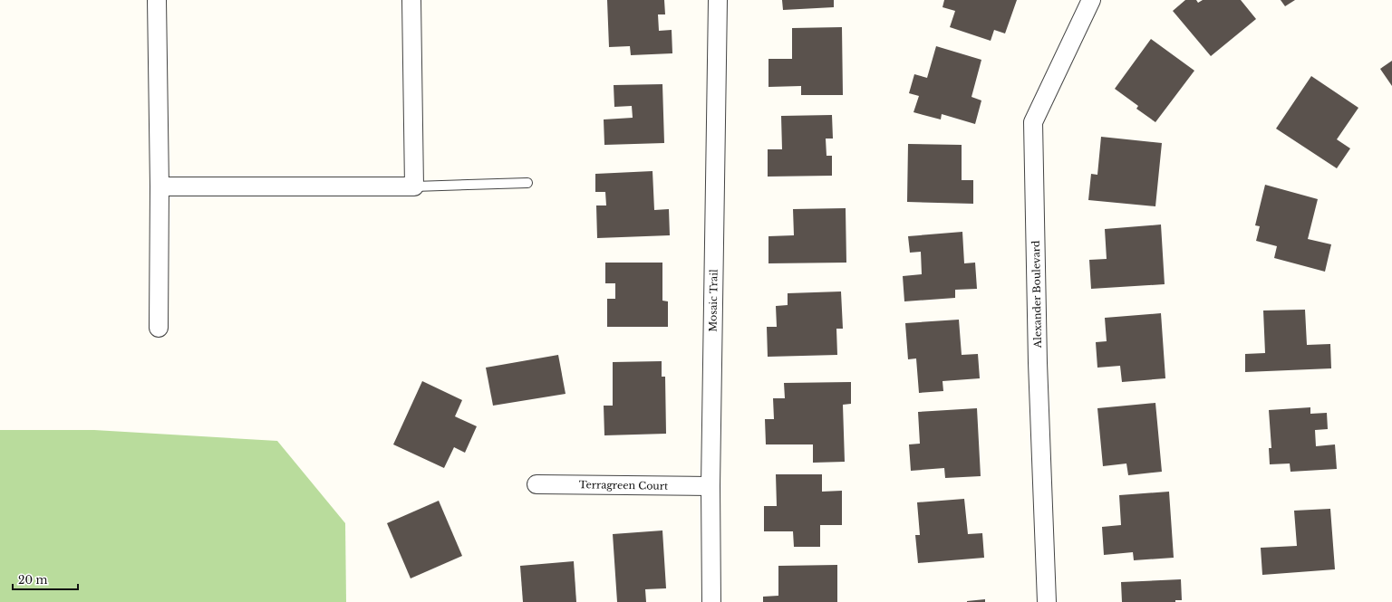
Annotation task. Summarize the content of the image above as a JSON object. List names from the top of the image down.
{
  "streets": {
    "street": ["Alexander Boulevard", "Mosaic Trail", "Terragreen Court"]
  },
  "crossings": [
    ["Mosaic Trail", "Terragreen Court"]
  ],
  "scale_bar": "20 m"
}
